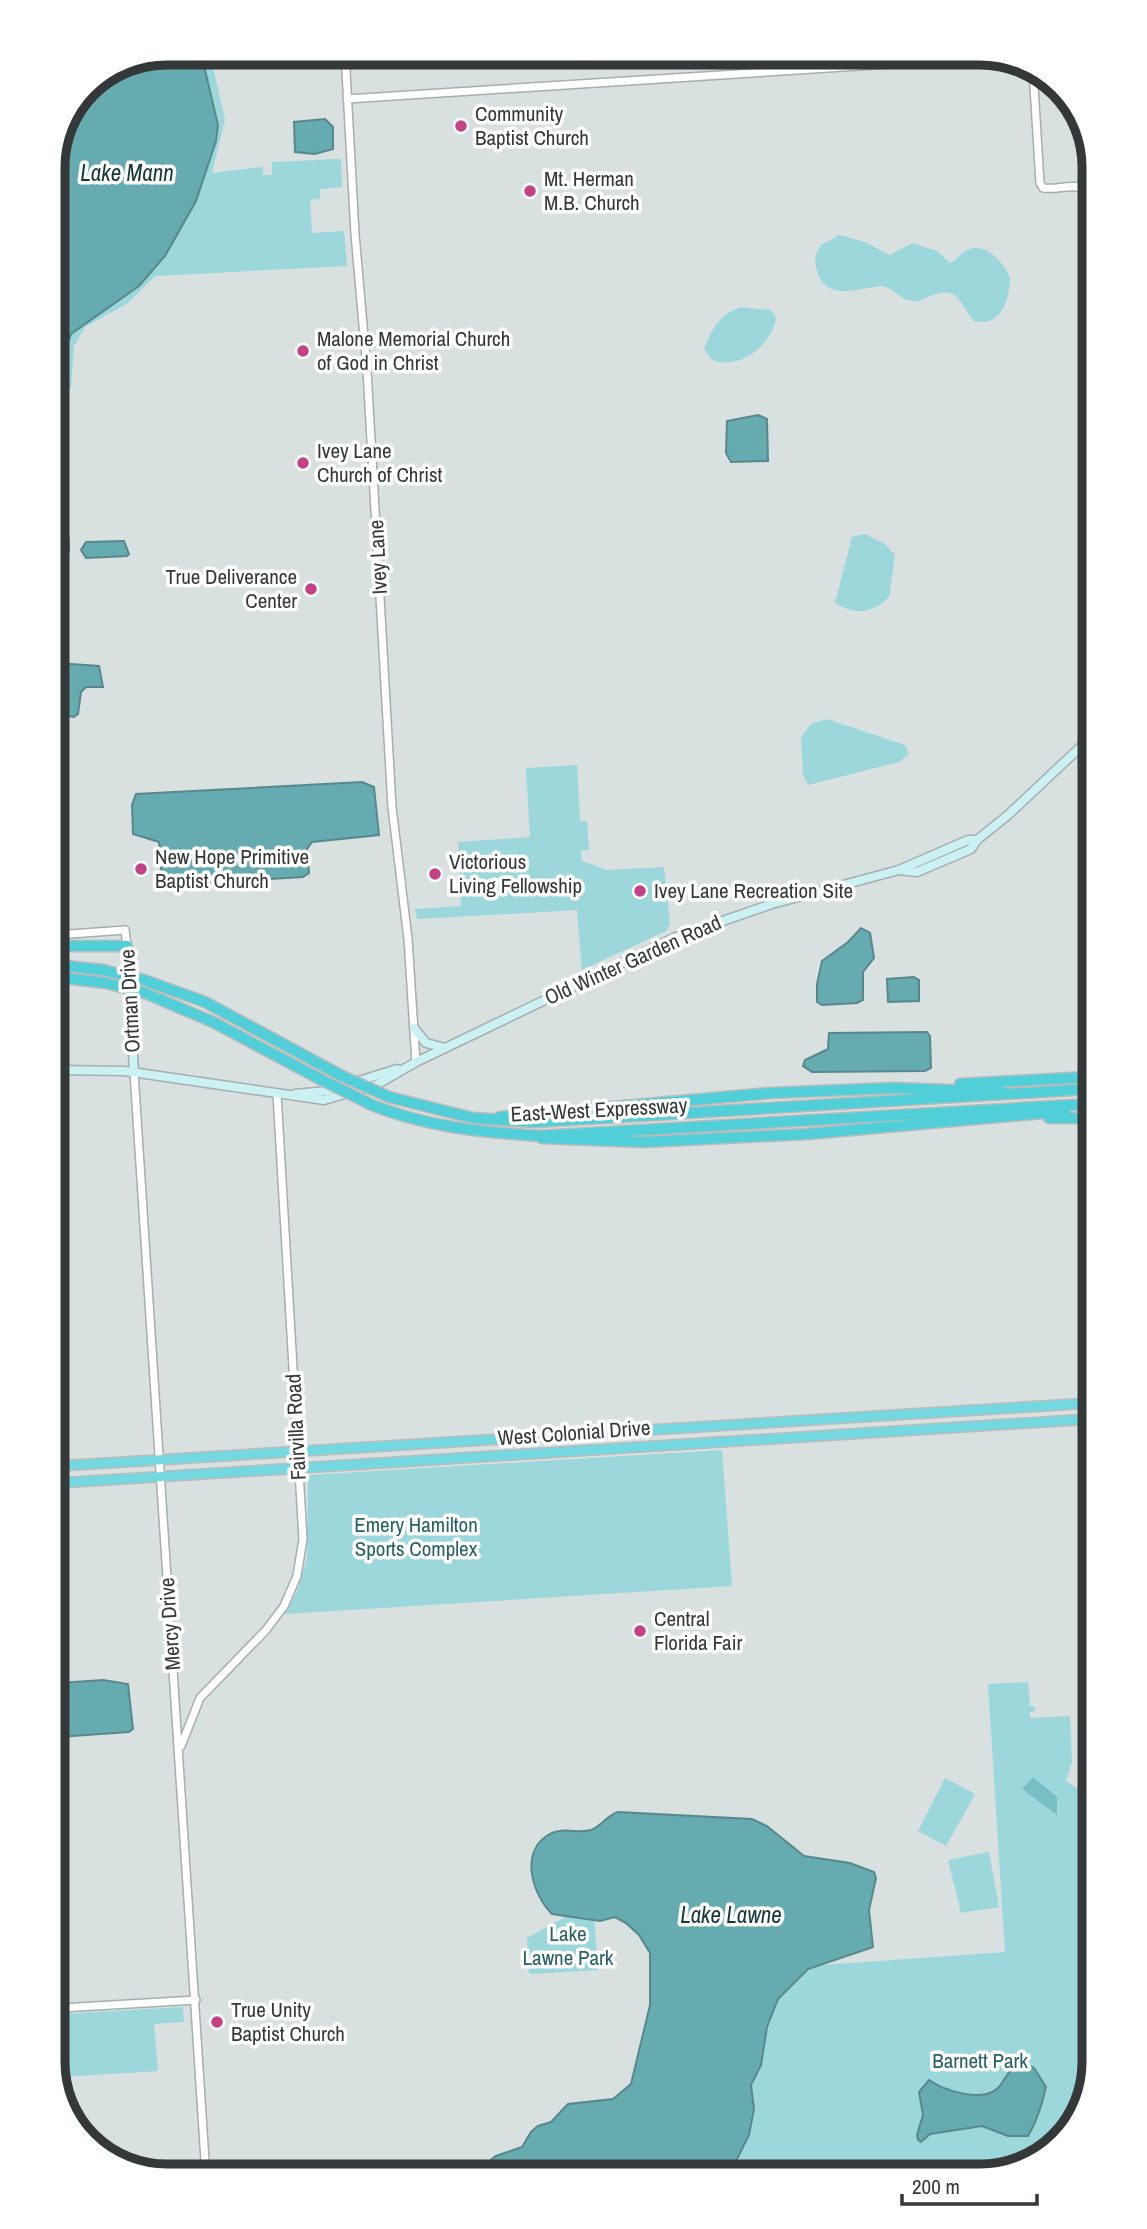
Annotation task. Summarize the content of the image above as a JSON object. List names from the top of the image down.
{
  "streets": {
    "highway": ["East-West Expressway", "West Colonial Drive"],
    "main road": ["Old Winter Garden Road", "Ortman Drive"],
    "street": ["Ivey Lane", "Fairvilla Road", "Mercy Drive"]
  },
  "crossings": [
    ["Ivey Lane", "Old Winter Garden Road"],
    ["Old Winter Garden Road", "Ortman Drive"],
    ["Old Winter Garden Road", "Fairvilla Road"],
    ["Old Winter Garden Road", "Mercy Drive"],
    ["Ortman Drive", "Mercy Drive"],
    ["Fairvilla Road", "West Colonial Drive"],
    ["Fairvilla Road", "Mercy Drive"],
    ["West Colonial Drive", "Mercy Drive"]
  ],
  "water": ["Lake Mann", "Lake Lawne"],
  "parks": ["Emery Hamilton Sports Complex", "Lake Lawne Park", "Barnett Park"],
  "places": [
    "Community Baptist Church",
    "Mt. Herman M.B. Church",
    "Malone Memorial Church of God in Christ",
    "Ivey Lane Church of Christ",
    "True Deliverance Center",
    "New Hope Primitive Baptist Church",
    "Victorious Living Fellowship",
    "Ivey Lane Recreation Site",
    "Central Florida Fair",
    "True Unity Baptist Church"
  ],
  "scale_bar": "200 m"
}
